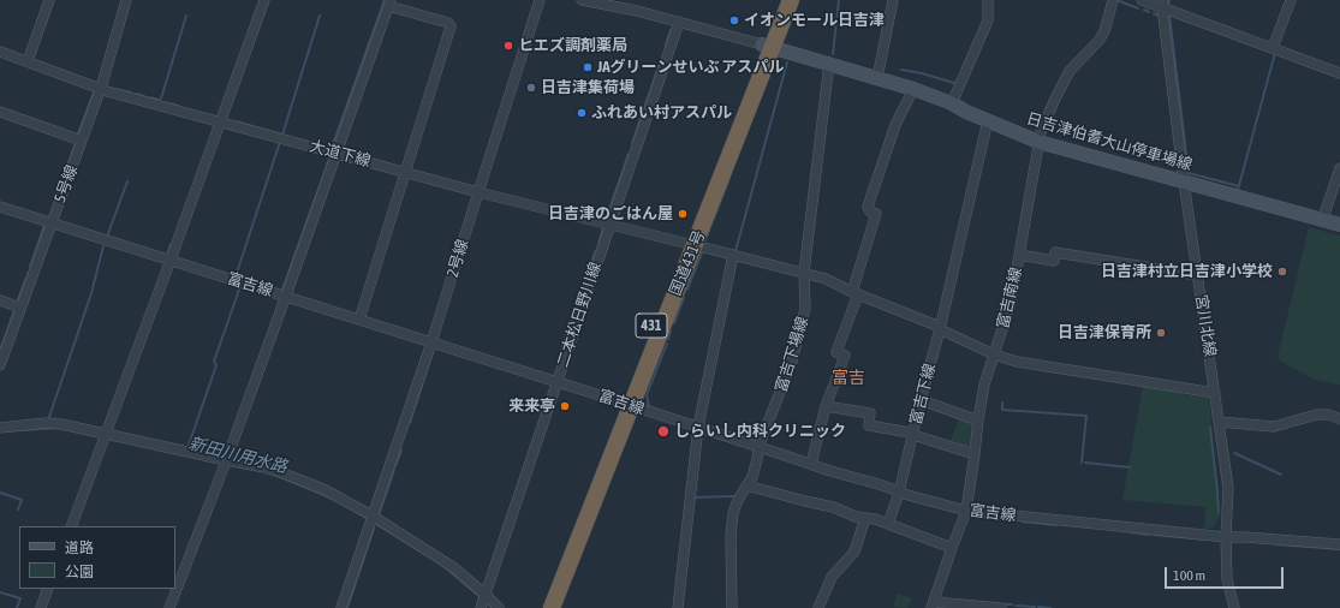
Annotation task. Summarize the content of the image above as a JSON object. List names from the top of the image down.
{
  "streets": {
    "highway": ["国道431号", "431"],
    "main road": ["日吉津伯耆大山停車場線"],
    "street": [
      "大道下線",
      "5号線",
      "2号線",
      "富吉線",
      "富吉南線",
      "二本松日野川線",
      "宮川北線",
      "富吉下場線",
      "富吉下線"
    ]
  },
  "crossings": [
    ["日吉津伯耆大山停車場線", "国道431号"],
    ["日吉津伯耆大山停車場線", "富吉南線"],
    ["日吉津伯耆大山停車場線", "宮川北線"],
    ["日吉津伯耆大山停車場線", "富吉下場線"],
    ["日吉津伯耆大山停車場線", "富吉下線"],
    ["大道下線", "5号線"],
    ["大道下線", "2号線"],
    ["大道下線", "国道431号"],
    ["大道下線", "富吉南線"],
    ["大道下線", "二本松日野川線"],
    ["大道下線", "宮川北線"],
    ["大道下線", "富吉下場線"],
    ["大道下線", "富吉下線"],
    ["5号線", "富吉線"],
    ["2号線", "富吉線"],
    ["国道431号", "富吉線"],
    ["富吉線", "富吉南線"],
    ["富吉線", "二本松日野川線"],
    ["富吉線", "宮川北線"],
    ["富吉線", "富吉下場線"],
    ["富吉線", "富吉下線"]
  ],
  "districts": ["富吉"],
  "water": ["新田川用水路"],
  "places": [
    "イオンモール日吉津",
    "ヒエズ調剤薬局",
    "JAグリーンせいぶ アスパル",
    "日吉津集荷場",
    "ふれあい村アスパル",
    "日吉津のごはん屋",
    "日吉津村立日吉津小学校",
    "日吉津保育所",
    "来来亭",
    "しらいし内科クリニック"
  ],
  "legend": ["道路", "公園"],
  "scale_bar": "100 m"
}
